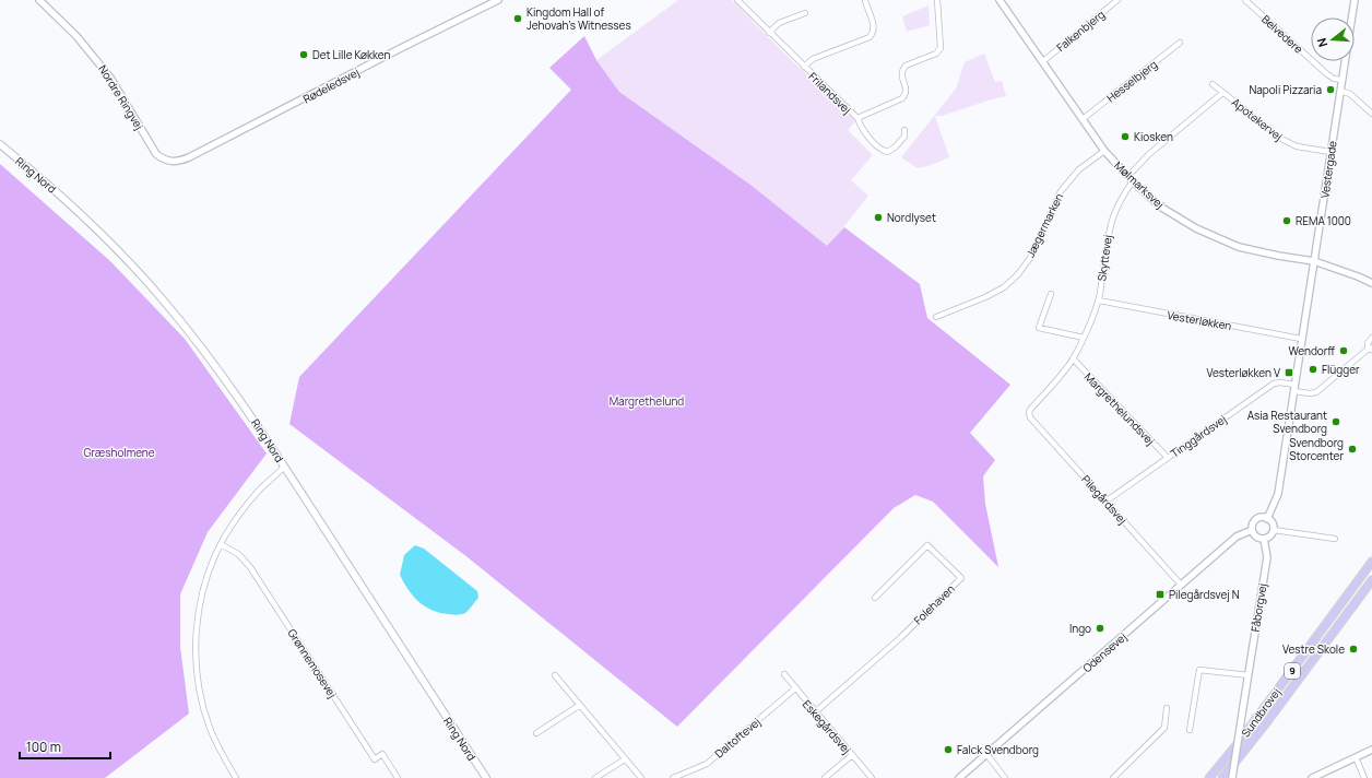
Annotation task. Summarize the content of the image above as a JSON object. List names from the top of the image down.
{
  "streets": {
    "main road": ["Ring Nord", "9", "Sundbrovej"],
    "street": [
      "Falkenbjerg",
      "Belvedere",
      "Hesselbjerg",
      "Rødeledsvej",
      "Frilandsvej",
      "Nordre Ringvej",
      "Apotekervej",
      "Vestergade",
      "Mølmarksvej",
      "Jægermarken",
      "Skyttevej",
      "Vesterløkken",
      "Margrethelundsvej",
      "Tinggårdsvej",
      "Pilegårdsvej",
      "Folehaven",
      "Fåborgvej",
      "Odensevej",
      "Grønnemosevej",
      "Eskegårdsvej",
      "Daltoftevej"
    ]
  },
  "crossings": [
    ["Falkenbjerg", "Mølmarksvej"],
    ["Belvedere", "Vestergade"],
    ["Hesselbjerg", "Mølmarksvej"],
    ["Rødeledsvej", "Nordre Ringvej"],
    ["Apotekervej", "Vestergade"],
    ["Apotekervej", "Skyttevej"],
    ["Vestergade", "Mølmarksvej"],
    ["Vestergade", "Vesterløkken"],
    ["Vestergade", "Tinggårdsvej"],
    ["Vestergade", "Fåborgvej"],
    ["Vestergade", "Odensevej"],
    ["Mølmarksvej", "Jægermarken"],
    ["Mølmarksvej", "Skyttevej"],
    ["Skyttevej", "Vesterløkken"],
    ["Skyttevej", "Margrethelundsvej"],
    ["Skyttevej", "Pilegårdsvej"],
    ["Margrethelundsvej", "Tinggårdsvej"],
    ["Tinggårdsvej", "Pilegårdsvej"],
    ["Pilegårdsvej", "Odensevej"],
    ["Folehaven", "Eskegårdsvej"],
    ["Fåborgvej", "Odensevej"],
    ["Eskegårdsvej", "Daltoftevej"]
  ],
  "parks": ["Margrethelund", "Græsholmene"],
  "places": {
    "other": [
      "Kingdom Hall of Jehovah's Witnesses",
      "Det Lille Køkken",
      "Napoli Pizzaria",
      "Kiosken",
      "Nordlyset",
      "REMA 1000",
      "Wendorff",
      "Flügger",
      "Asia Restaurant Svendborg",
      "Svendborg Storcenter",
      "Ingo",
      "Vestre Skole",
      "Falck Svendborg"
    ],
    "transit": ["Vesterløkken V", "Pilegårdsvej N"]
  },
  "scale_bar": "100 m",
  "north": "left"
}
